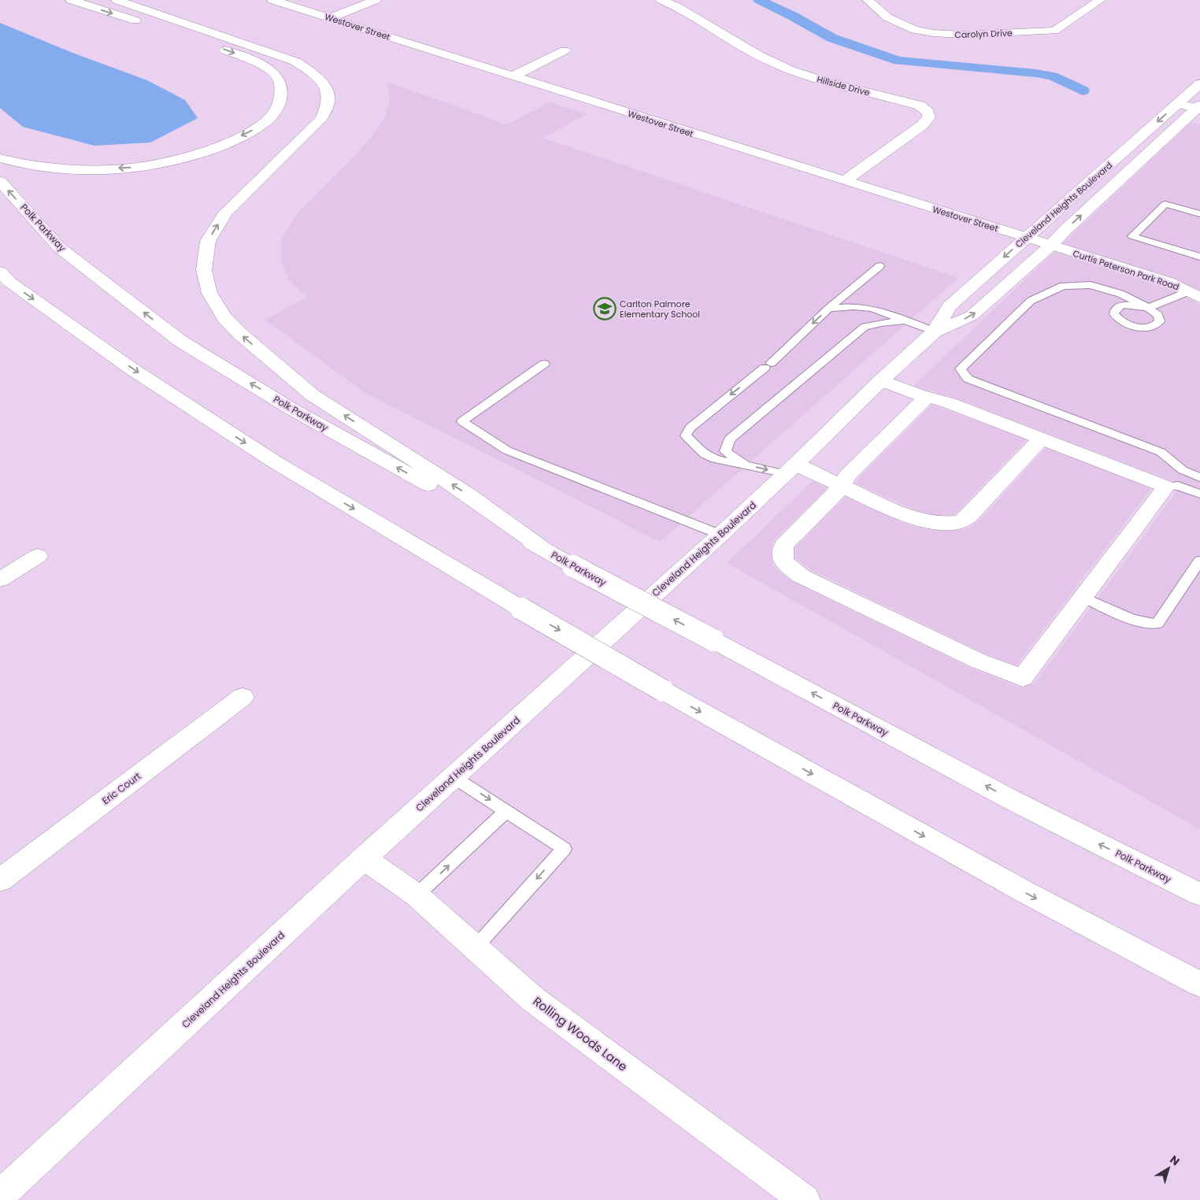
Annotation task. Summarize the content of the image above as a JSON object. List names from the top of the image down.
{
  "streets": {
    "main road": [
      "Westover Street",
      "Carolyn Drive",
      "Hillside Drive",
      "Cleveland Heights Boulevard",
      "Polk Parkway",
      "Curtis Peterson Park Road",
      "Eric Court",
      "Rolling Woods Lane"
    ]
  },
  "crossings": [
    ["Westover Street", "Hillside Drive"],
    ["Westover Street", "Cleveland Heights Boulevard"],
    ["Westover Street", "Curtis Peterson Park Road"],
    ["Cleveland Heights Boulevard", "Curtis Peterson Park Road"],
    ["Cleveland Heights Boulevard", "Rolling Woods Lane"]
  ],
  "places": {
    "school or university": ["Carlton Palmore Elementary School"]
  },
  "north": "top right"
}
